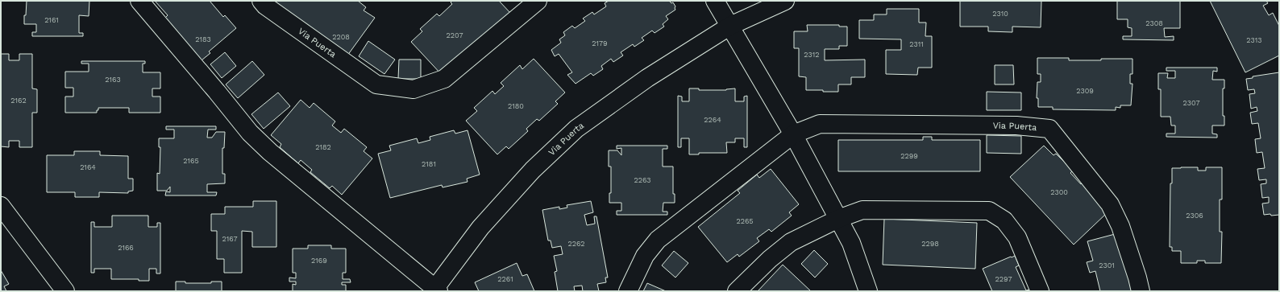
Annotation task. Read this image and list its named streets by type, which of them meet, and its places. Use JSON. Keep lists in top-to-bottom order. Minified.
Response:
{"streets":{"street":["Via Puerta"]},"house_numbers":["2310","2161","2308","2207","2208","2183","2313","2179","2311","2312","2163","2309","2162","2307","2180","2264","2182","2299","2165","2181","2164","2263","2300","2306","2265","2167","2262","2298","2166","2169","2301","2261","2297"]}
